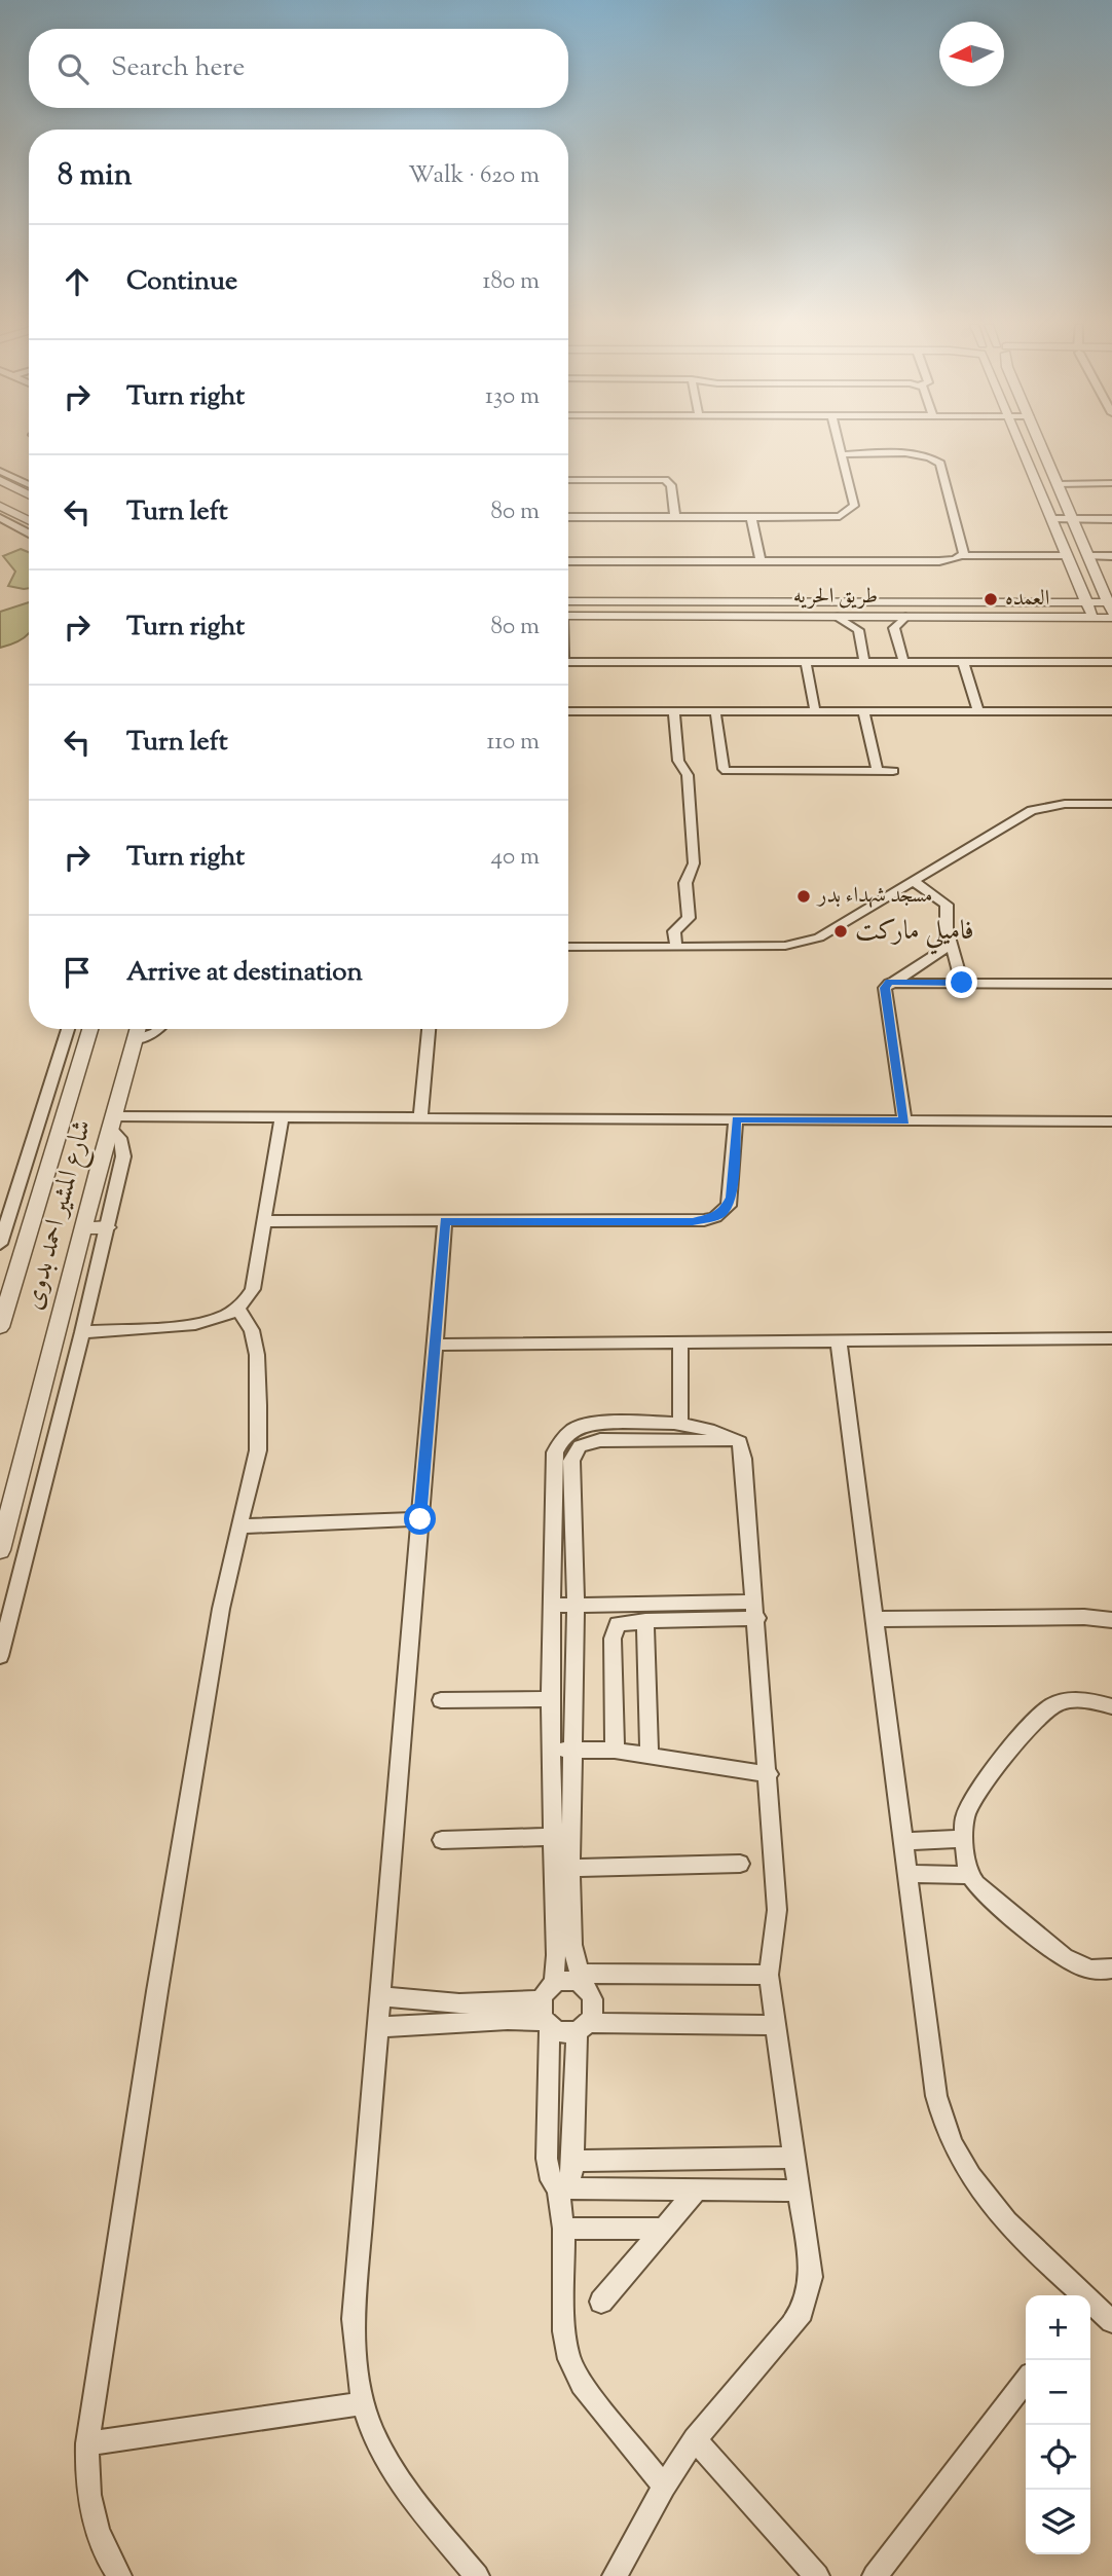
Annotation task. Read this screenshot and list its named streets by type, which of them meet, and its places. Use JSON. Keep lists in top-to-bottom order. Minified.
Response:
{"streets":{"street":["طريق الحريه","شارع المشير احمد بدوى"]},"places":["العمده","مسجد شهداء بدر","فاميلي ماركت"],"north":"left","page":{"search":"Search here","heading":["8 min","Walk · 620 m"],"list":[["Continue","180 m"],["Turn right","130 m"],["Turn left","80 m"],["Turn right","80 m"],["Turn left","110 m"],["Turn right","40 m"],"Arrive at destination"],"map_buttons":["+","−"]}}
